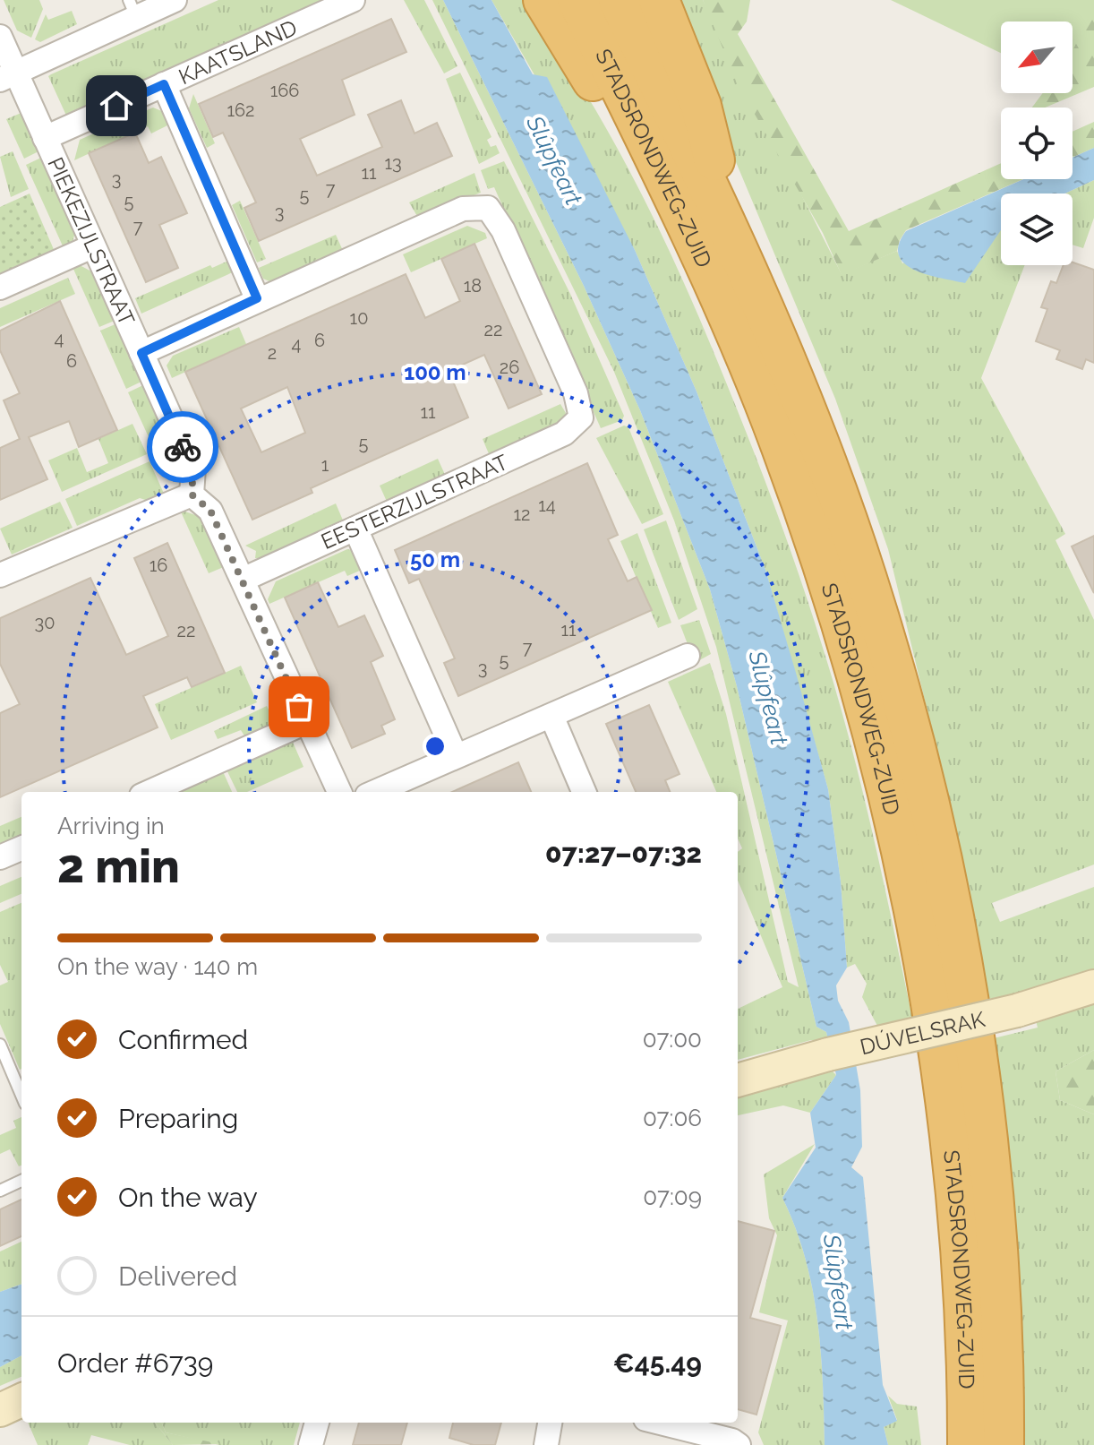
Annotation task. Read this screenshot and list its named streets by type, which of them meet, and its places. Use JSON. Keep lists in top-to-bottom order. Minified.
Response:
{"streets":{"highway":["STADSRONDWEG-ZUID"],"street":["KAATSLAND","PIEKEZIJLSTRAAT","EESTERZIJLSTRAAT","DÚVELSRAK"]},"crossings":[["KAATSLAND","PIEKEZIJLSTRAAT"]],"water":["Slûpfeart"],"house_numbers":["166","162","13","11","3","7","5","5","3","7","18","10","22","4","6","4","2","6","26","11","5","1","14","12","16","30","11","22","7","5","3"],"north":"bottom left","page":{"heading":["2 min","Arriving in","07:27–07:32"],"panel":["Order #6739","€45.49"],"bar":"On the way · 140 m","list":[["Confirmed","07:00"],["Preparing","07:06"],["On the way","07:09"],"Delivered"]},"rings":["100 m","50 m"]}
